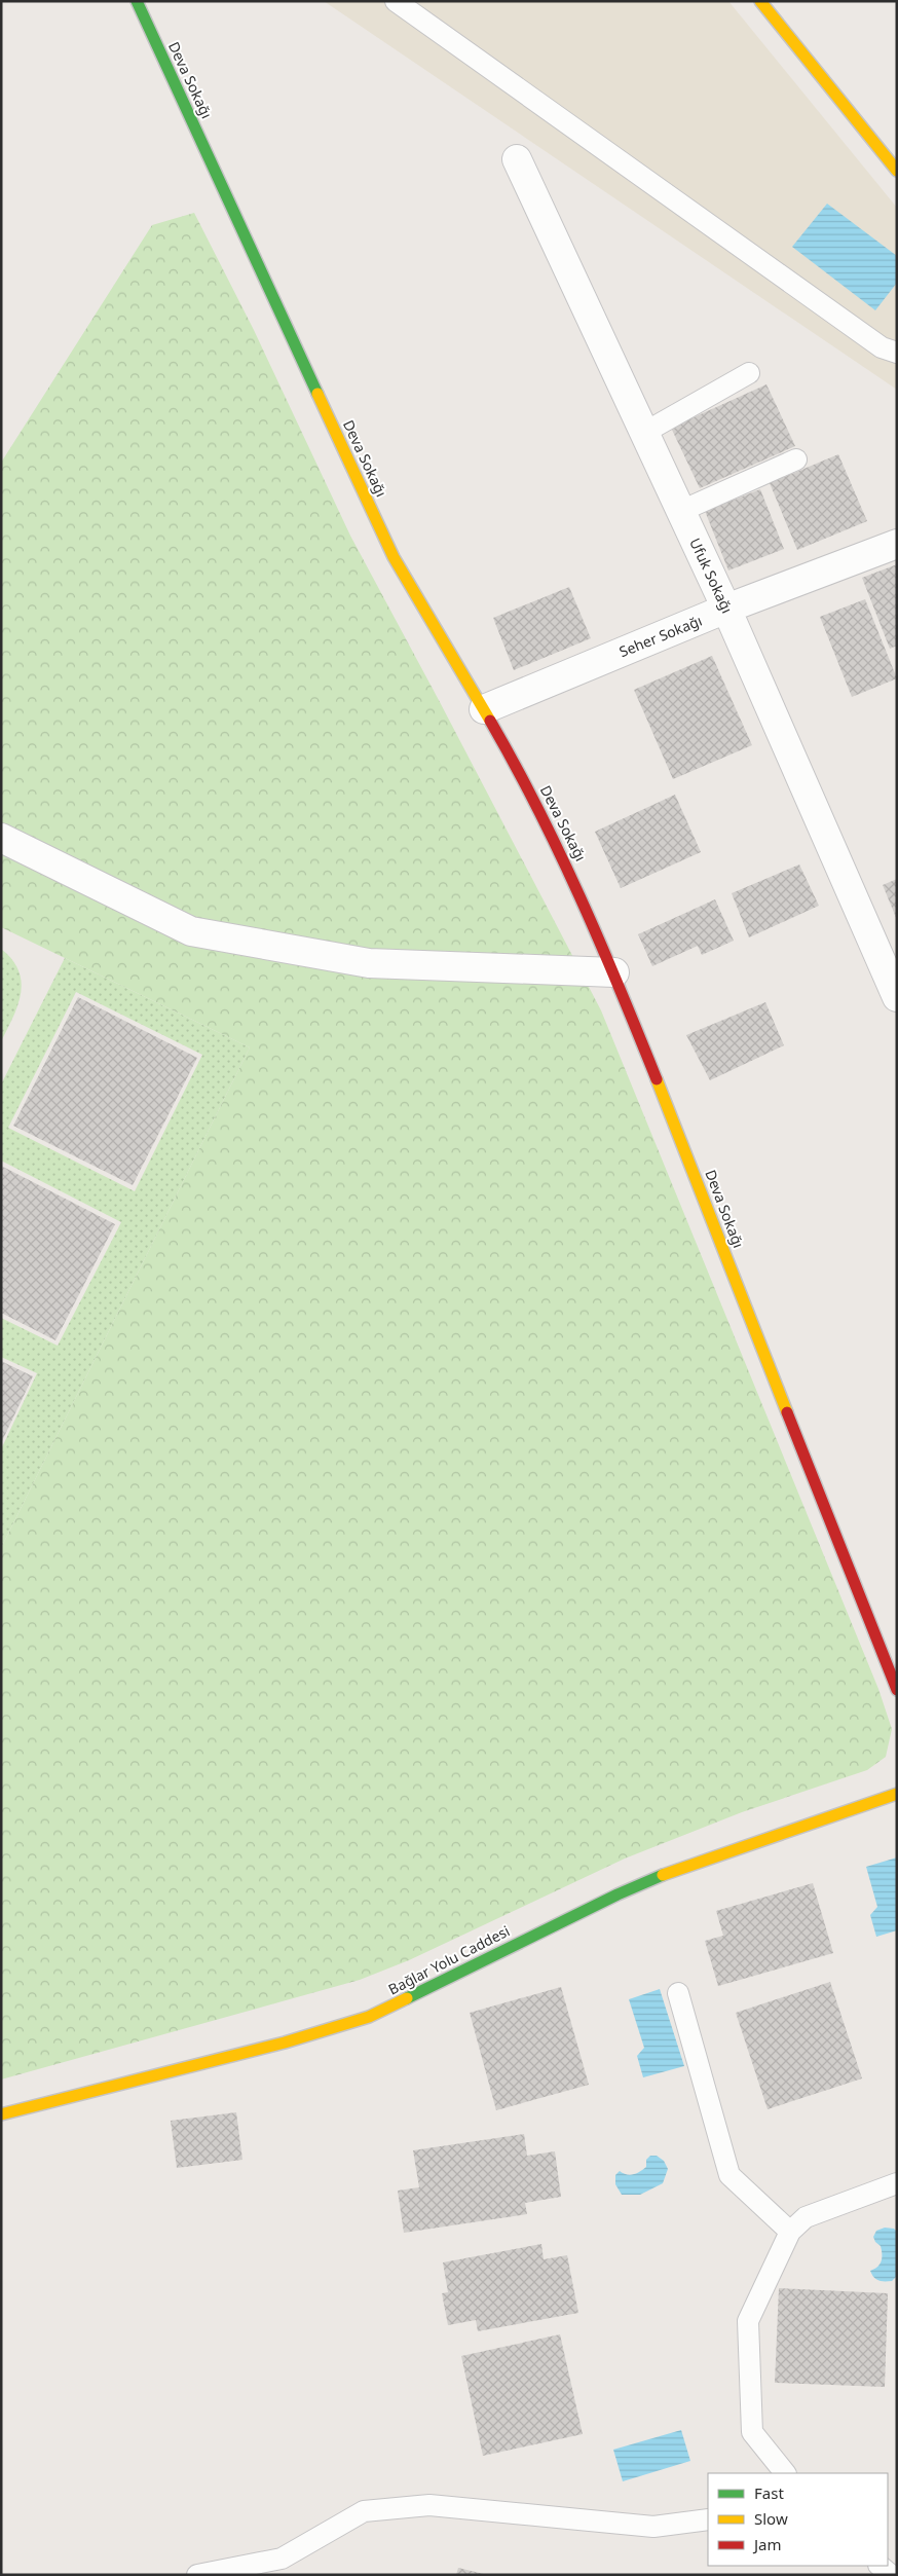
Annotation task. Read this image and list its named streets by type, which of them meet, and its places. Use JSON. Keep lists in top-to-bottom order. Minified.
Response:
{"streets":{"street":["Deva Sokağı","Ufuk Sokağı","Seher Sokağı","Bağlar Yolu Caddesi"]},"crossings":[["Deva Sokağı","Seher Sokağı"],["Ufuk Sokağı","Seher Sokağı"]],"legend":["Fast","Slow","Jam"]}
